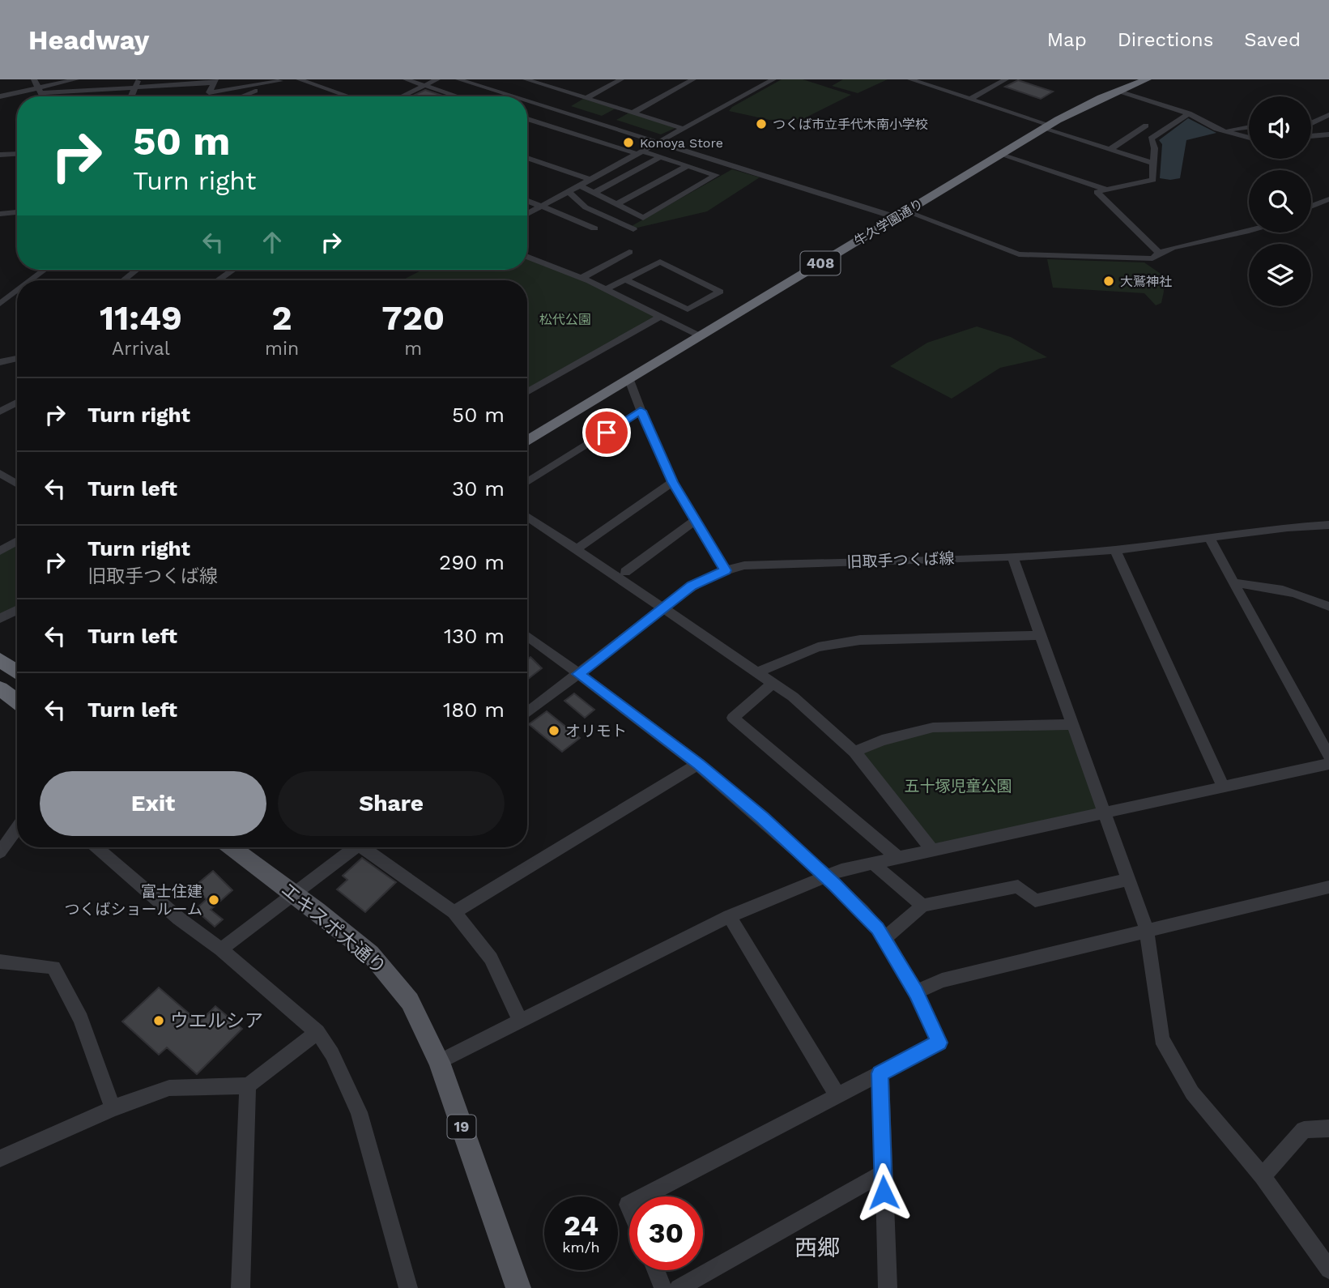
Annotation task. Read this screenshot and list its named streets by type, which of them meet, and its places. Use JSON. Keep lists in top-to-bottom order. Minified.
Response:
{"streets":{"highway":["牛久学園通り","408"],"main road":["エキスポ大通り","19"],"street":["旧取手つくば線"]},"districts":["西郷"],"parks":["松代公園","五十塚児童公園"],"places":["つくば市立手代木南小学校","Konoya Store","大鷲神社","オリモト","富士住建 つくばショールーム","ウエルシア"],"page":{"header":"Headway","nav":["Map","Directions","Saved"],"turn":["50 m","Turn right"],"eta":["11:49","Arrival","2","min","720","m"],"list":[{"name":"Turn right","value":"50 m"},{"name":"Turn left","value":"30 m"},{"name":"Turn right","note":"旧取手つくば線","value":"290 m"},{"name":"Turn left","value":"130 m"},{"name":"Turn left","value":"180 m"}],"buttons":["Exit","Share"],"speed":"24 km/h","limit":"30"}}
